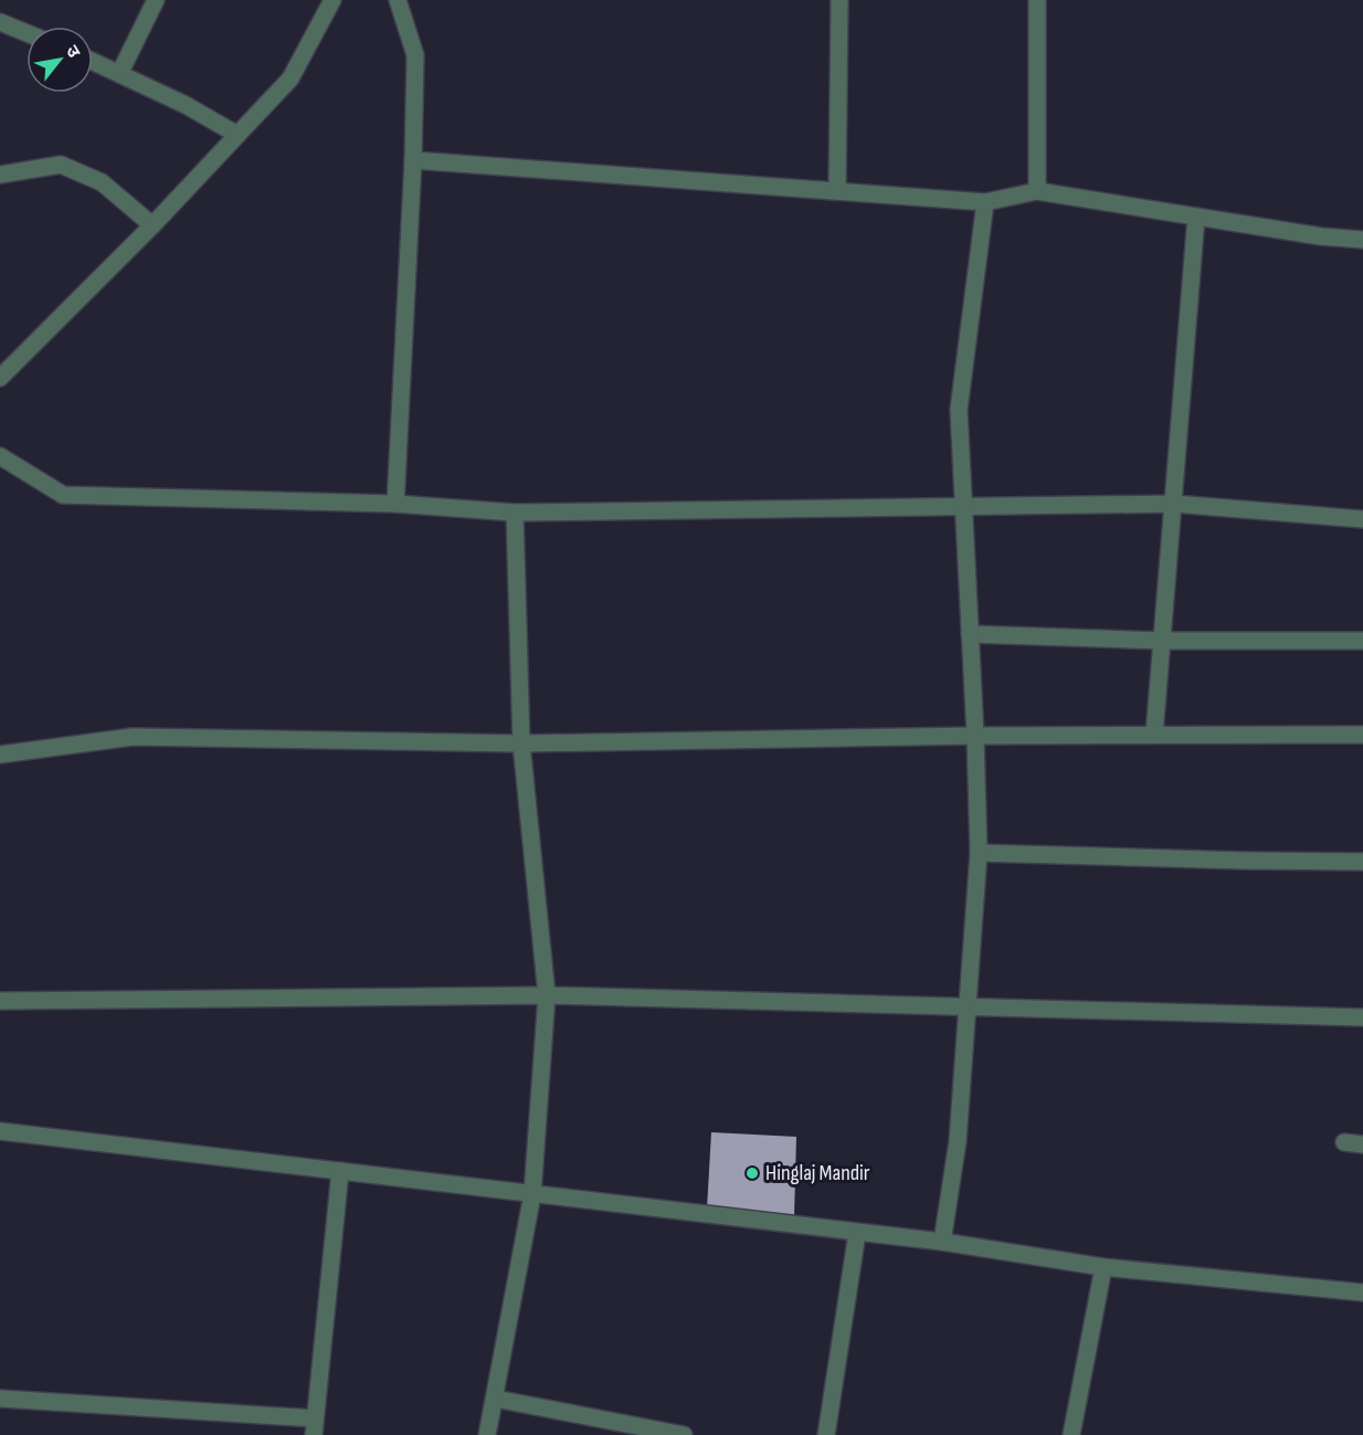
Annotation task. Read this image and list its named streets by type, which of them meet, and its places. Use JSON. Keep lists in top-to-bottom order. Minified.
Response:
{"places":["Hinglaj Mandir"],"north":"top right"}
